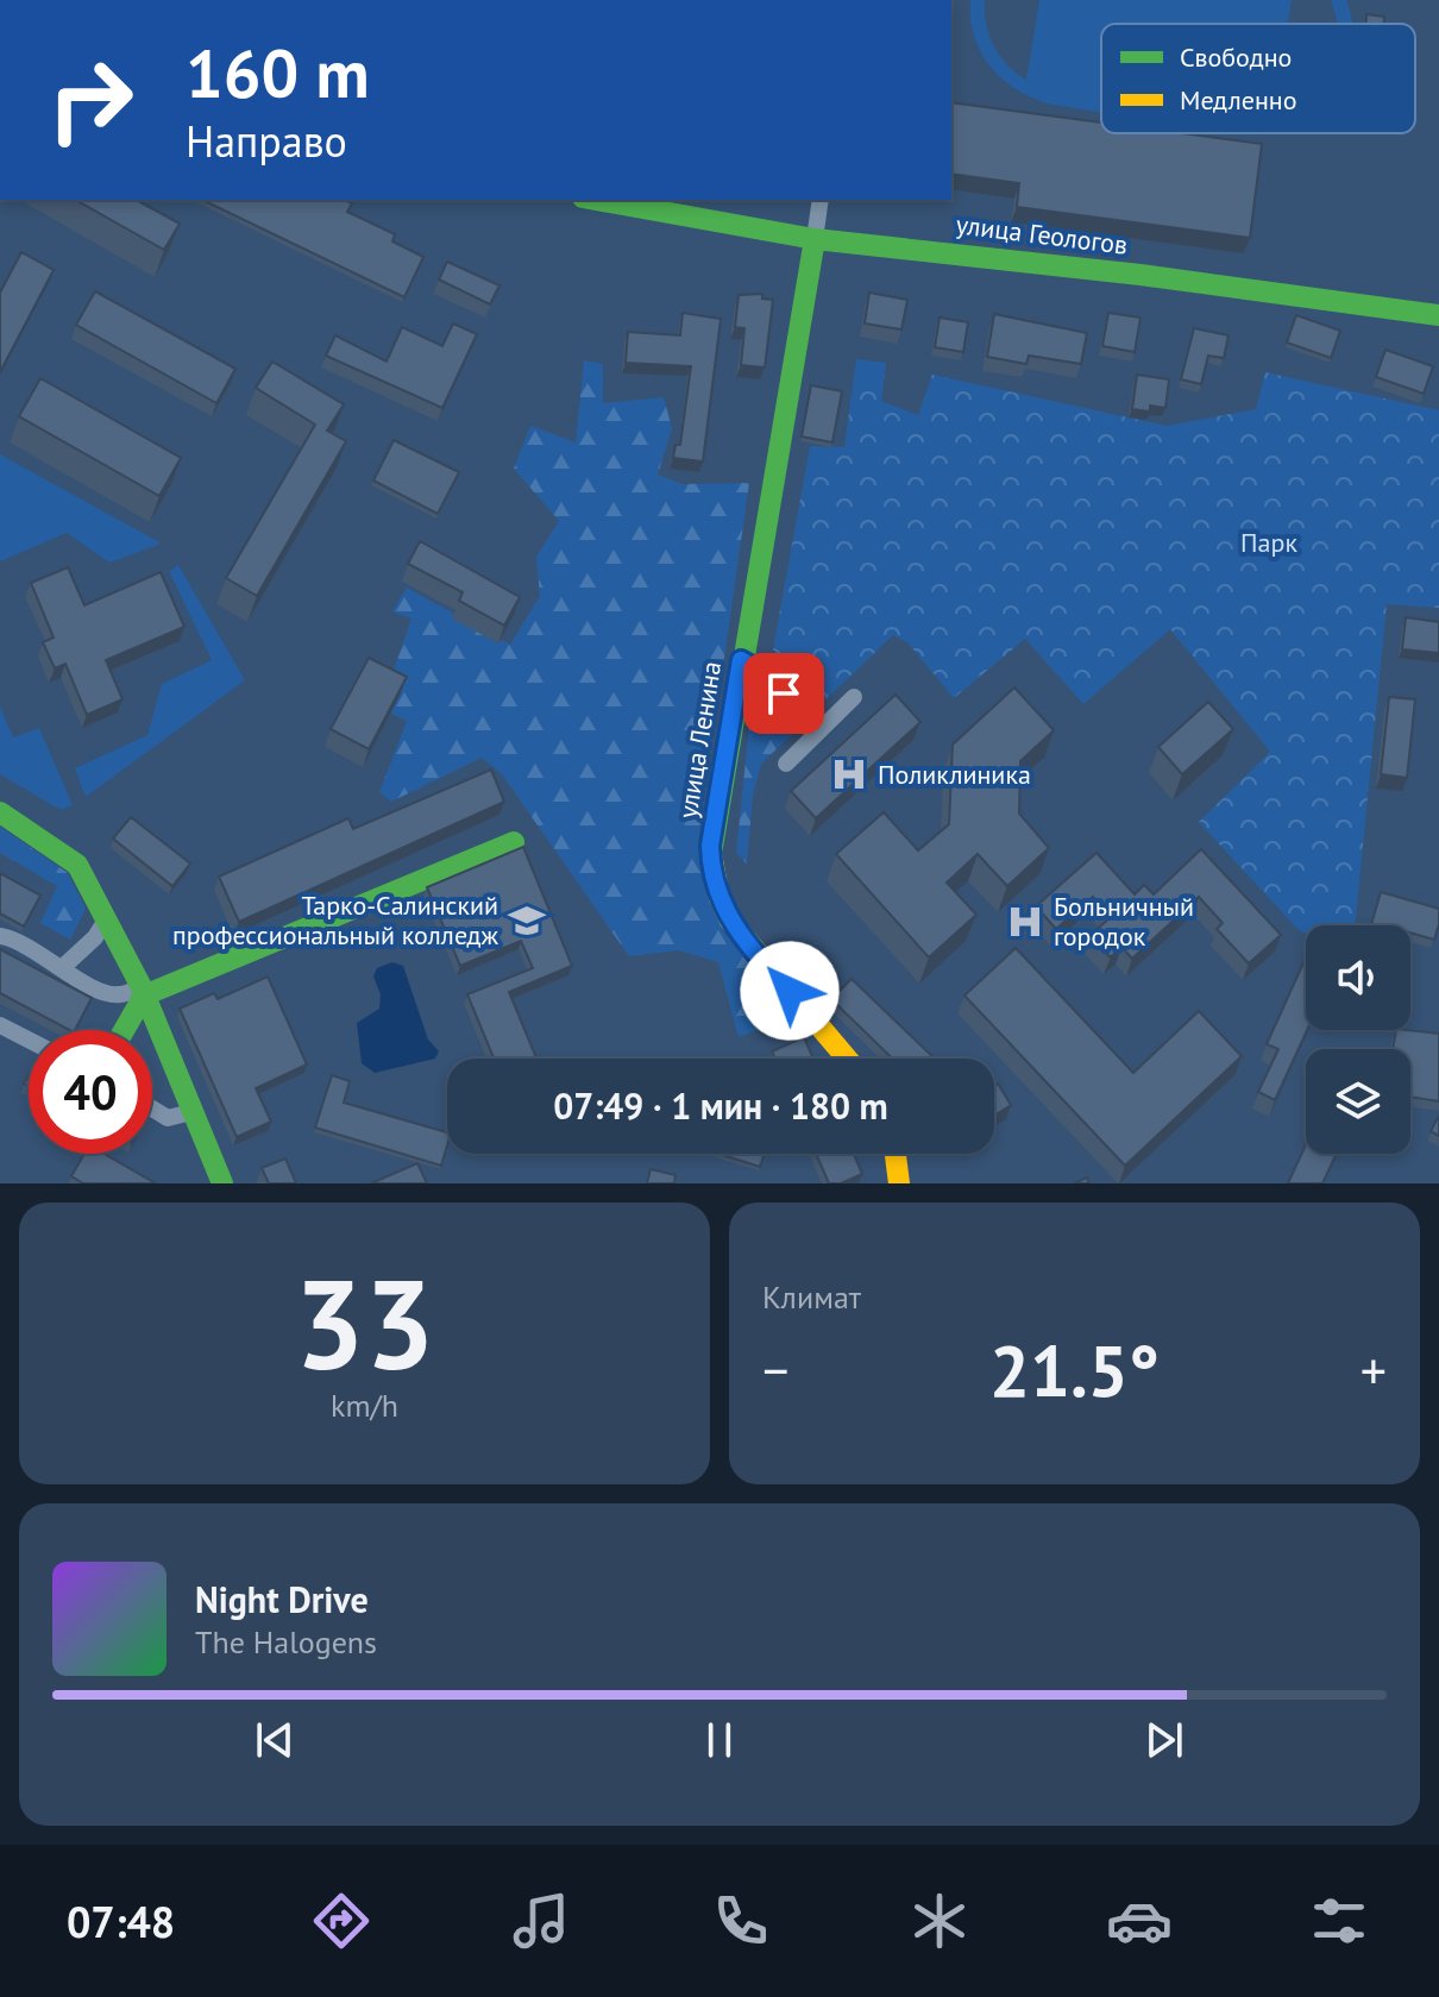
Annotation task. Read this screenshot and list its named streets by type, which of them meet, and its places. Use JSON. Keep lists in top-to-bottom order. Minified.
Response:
{"streets":{"street":["улица Геологов","улица Ленина"]},"crossings":[["улица Геологов","улица Ленина"]],"parks":["Парк"],"places":{"hospital":["Поликлиника","Больничный городок"],"school or university":["Тарко-Салинский профессиональный колледж"]},"legend":["Свободно","Медленно"],"page":{"turn":["160 m","Направо"],"limit":"40","trip":"07:49 · 1 мин · 180 m","tile":[["33","km/h"],"Климат"],"heat":["−","21.5°","+"],"song":["Night Drive","The Halogens"],"tabs":"07:48"}}
